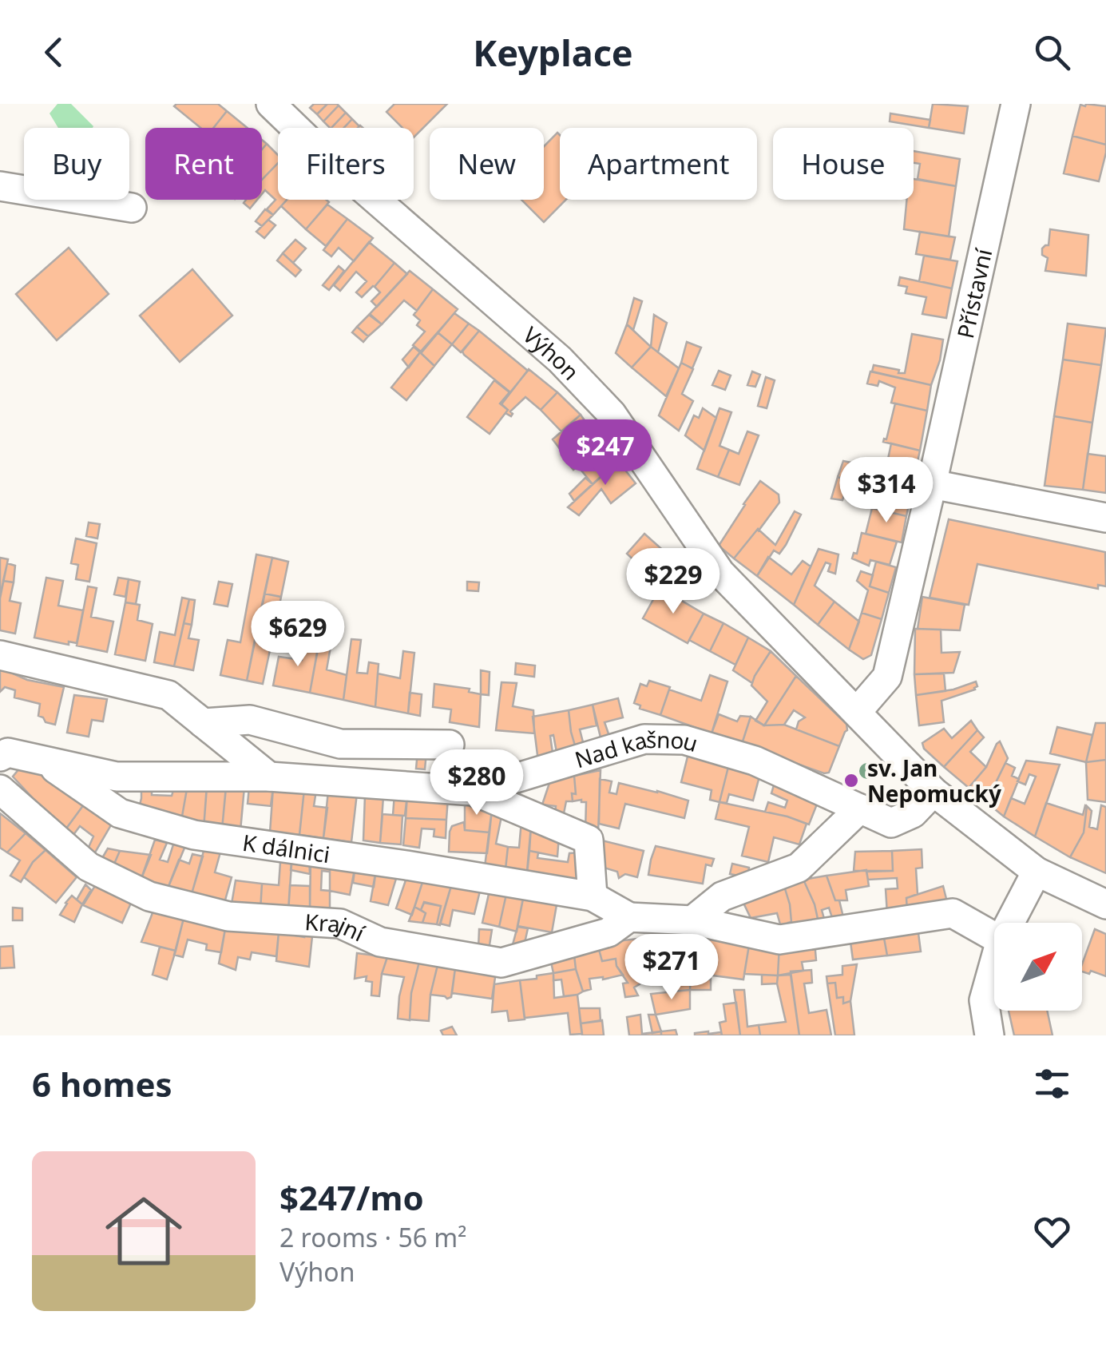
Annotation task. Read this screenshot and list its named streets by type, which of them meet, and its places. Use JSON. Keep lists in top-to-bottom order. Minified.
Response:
{"streets":{"street":["Přístavní","Výhon","Nad kašnou","K dálnici","Krajní"]},"crossings":[["Přístavní","Výhon"],["Výhon","Nad kašnou"],["Nad kašnou","K dálnici"],["K dálnici","Krajní"]],"places":["sv. Jan Nepomucký"],"north":"top right","page":{"header":"Keyplace","chip":["Buy","Rent","Filters","New","Apartment","House"],"price":["$247","$314","$229","$629","$280","$271"],"heading":"6 homes","list":[{"name":"$247/mo","note":"2 rooms · 56 m² · Výhon"}]}}
